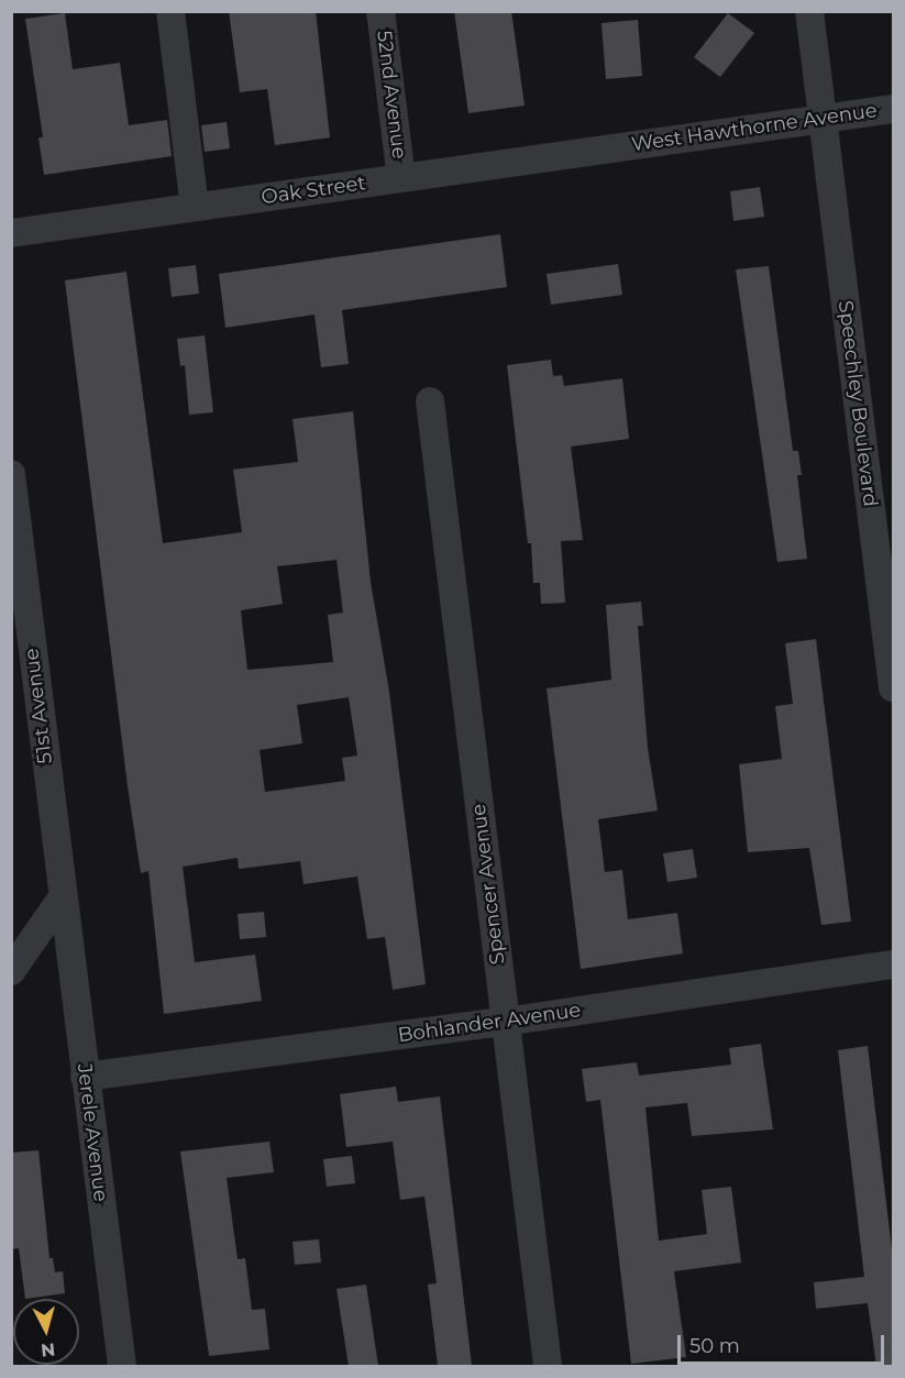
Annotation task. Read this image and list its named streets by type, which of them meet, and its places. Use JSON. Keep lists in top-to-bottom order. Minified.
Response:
{"streets":{"street":["52nd Avenue","West Hawthorne Avenue","Oak Street","Speechley Boulevard","51st Avenue","Spencer Avenue","Bohlander Avenue","Jerele Avenue"]},"crossings":[["52nd Avenue","Oak Street"],["West Hawthorne Avenue","Oak Street"],["West Hawthorne Avenue","Speechley Boulevard"],["51st Avenue","Jerele Avenue"],["Spencer Avenue","Bohlander Avenue"],["Bohlander Avenue","Jerele Avenue"]],"scale_bar":"50 m","north":"bottom"}
